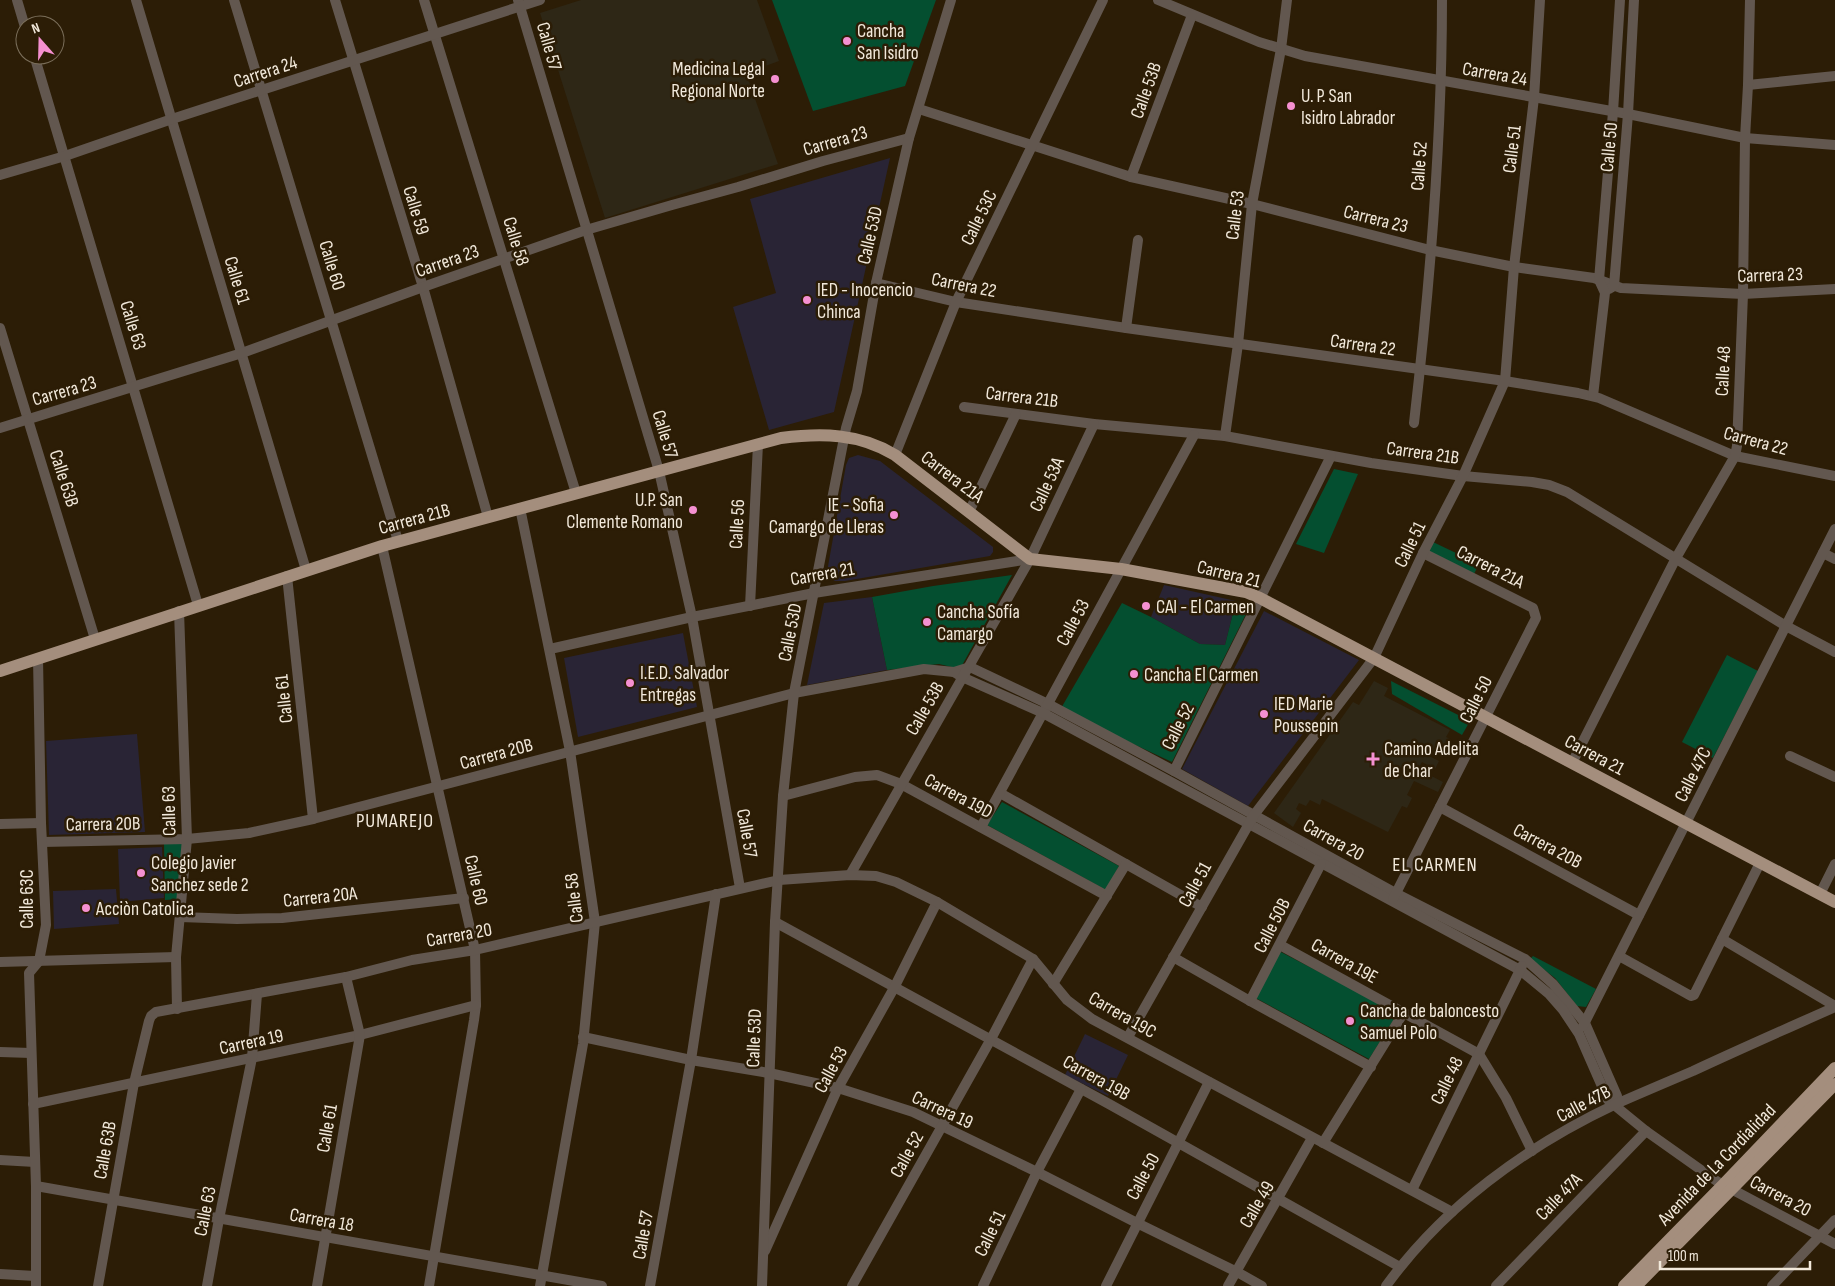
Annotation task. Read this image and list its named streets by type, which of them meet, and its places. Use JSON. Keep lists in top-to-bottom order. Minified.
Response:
{"streets":{"main road":["Carrera 21B","Carrera 21A","Carrera 21","Avenida de La Cordialidad"],"street":["Calle 57","Carrera 24","Calle 53B","Carrera 23","Calle 50","Calle 51","Calle 52","Calle 59","Calle 53","Calle 53C","Calle 53D","Calle 58","Calle 60","Calle 61","Carrera 22","Calle 63","Calle 48","Calle 63B","Calle 53A","Calle 56","Carrera 20B","Calle 47C","Carrera 19D","Carrera 20","Carrera 20A","Calle 63C","Calle 50B","Carrera 19E","Carrera 19C","Carrera 19","Carrera 19B","Calle 47B","Calle 47A","Calle 49","Carrera 18"]},"crossings":[["Calle 57","Carrera 24"],["Calle 57","Carrera 23"],["Calle 57","Carrera 21B"],["Calle 57","Carrera 21"],["Calle 57","Carrera 20B"],["Calle 57","Carrera 20"],["Calle 57","Carrera 19"],["Carrera 24","Calle 53B"],["Carrera 24","Calle 50"],["Carrera 24","Calle 51"],["Carrera 24","Calle 52"],["Carrera 24","Calle 59"],["Carrera 24","Calle 53"],["Carrera 24","Calle 58"],["Carrera 24","Calle 60"],["Carrera 24","Calle 61"],["Carrera 24","Calle 63"],["Carrera 24","Calle 48"],["Calle 53B","Carrera 23"],["Calle 53B","Carrera 21A"],["Calle 53B","Calle 53A"],["Calle 53B","Carrera 21"],["Calle 53B","Carrera 20B"],["Calle 53B","Carrera 19D"],["Calle 53B","Carrera 20"],["Calle 53B","Carrera 19C"],["Carrera 23","Calle 50"],["Carrera 23","Calle 51"],["Carrera 23","Calle 52"],["Carrera 23","Calle 59"],["Carrera 23","Calle 53"],["Carrera 23","Calle 53C"],["Carrera 23","Calle 53D"],["Carrera 23","Calle 58"],["Carrera 23","Calle 60"],["Carrera 23","Calle 61"],["Carrera 23","Calle 63"],["Carrera 23","Calle 48"],["Carrera 23","Calle 63B"],["Calle 50","Carrera 22"],["Calle 50","Carrera 21A"],["Calle 50","Carrera 21"],["Calle 50","Carrera 20B"],["Calle 50","Carrera 20"],["Calle 50","Carrera 19C"],["Calle 50","Carrera 19"],["Calle 50","Carrera 19B"],["Calle 51","Carrera 22"],["Calle 51","Carrera 21B"],["Calle 51","Carrera 21A"],["Calle 51","Carrera 21"],["Calle 51","Carrera 20"],["Calle 51","Carrera 19C"],["Calle 51","Carrera 19"],["Calle 51","Carrera 19B"],["Calle 52","Carrera 22"],["Calle 52","Carrera 21B"],["Calle 52","Carrera 21"],["Calle 52","Carrera 20"],["Calle 52","Carrera 19C"],["Calle 52","Carrera 19"],["Calle 52","Carrera 19B"],["Calle 59","Carrera 21B"],["Calle 53","Calle 53D"],["Calle 53","Carrera 22"],["Calle 53","Carrera 21B"],["Calle 53","Carrera 21"],["Calle 53","Carrera 19D"],["Calle 53","Carrera 20"],["Calle 53","Carrera 19C"],["Calle 53","Carrera 19"],["Calle 53","Carrera 19B"],["Calle 53C","Carrera 22"],["Calle 53C","Carrera 21A"],["Calle 53D","Carrera 22"],["Calle 53D","Carrera 21B"],["Calle 53D","Carrera 21A"],["Calle 53D","Carrera 21"],["Calle 53D","Carrera 20B"],["Calle 53D","Carrera 19D"],["Calle 53D","Carrera 20"],["Calle 53D","Carrera 19C"],["Calle 53D","Carrera 19"],["Calle 53D","Carrera 19B"],["Calle 58","Carrera 21B"],["Calle 58","Carrera 21"],["Calle 58","Carrera 20B"],["Calle 58","Carrera 20"],["Calle 58","Carrera 19"],["Calle 58","Carrera 18"],["Calle 60","Carrera 21B"],["Calle 60","Carrera 20B"],["Calle 60","Carrera 20"],["Calle 60","Carrera 20A"],["Calle 60","Carrera 19"],["Calle 60","Carrera 18"],["Calle 61","Carrera 21B"],["Calle 61","Carrera 20B"],["Calle 61","Carrera 20"],["Calle 61","Carrera 19"],["Calle 61","Carrera 18"],["Carrera 22","Calle 48"],["Calle 63","Carrera 21B"],["Calle 63","Carrera 20B"],["Calle 63","Carrera 20"],["Calle 63","Carrera 20A"],["Calle 63","Carrera 19"],["Calle 63","Carrera 18"],["Calle 48","Carrera 21B"],["Calle 48","Carrera 21"],["Calle 48","Carrera 20"],["Calle 48","Carrera 19E"],["Calle 48","Carrera 19C"],["Carrera 21B","Carrera 21A"],["Carrera 21B","Calle 63B"],["Carrera 21B","Calle 53A"],["Carrera 21B","Calle 56"],["Carrera 21B","Calle 47C"],["Carrera 21B","Calle 63C"],["Carrera 21A","Calle 53A"],["Carrera 21A","Carrera 21"],["Calle 63B","Carrera 20"],["Calle 63B","Carrera 19"],["Calle 63B","Carrera 18"],["Calle 53A","Carrera 21"],["Calle 56","Carrera 21"],["Carrera 21","Calle 47C"],["Carrera 20B","Calle 47C"],["Carrera 20B","Carrera 20"],["Carrera 20B","Calle 63C"],["Calle 47C","Carrera 20"],["Carrera 20","Calle 50B"],["Carrera 20","Carrera 19C"],["Carrera 20","Calle 47B"],["Carrera 20","Avenida de La Cordialidad"],["Carrera 20","Calle 47A"],["Calle 63C","Carrera 19"],["Calle 63C","Carrera 18"],["Calle 50B","Carrera 19E"],["Carrera 19E","Calle 47B"],["Carrera 19C","Calle 47B"],["Carrera 19C","Calle 49"],["Carrera 19","Calle 49"],["Carrera 19B","Calle 47B"],["Carrera 19B","Calle 49"]],"districts":["PUMAREJO","EL CARMEN"],"places":{"other":["Cancha San Isidro","Medicina Legal Regional Norte","U. P. San Isidro Labrador","IED - Inocencio Chinca","U.P. San Clemente Romano","IE - Sofia Camargo de Lleras","CAI - El Carmen","Cancha Sofía Camargo","Cancha El Carmen","I.E.D. Salvador Entregas","IED Marie Poussepin","Colegio Javier Sanchez sede 2","Acciòn Catolica","Cancha de baloncesto Samuel Polo"],"health":["Camino Adelita de Char"]},"scale_bar":"100 m","north":"top"}
